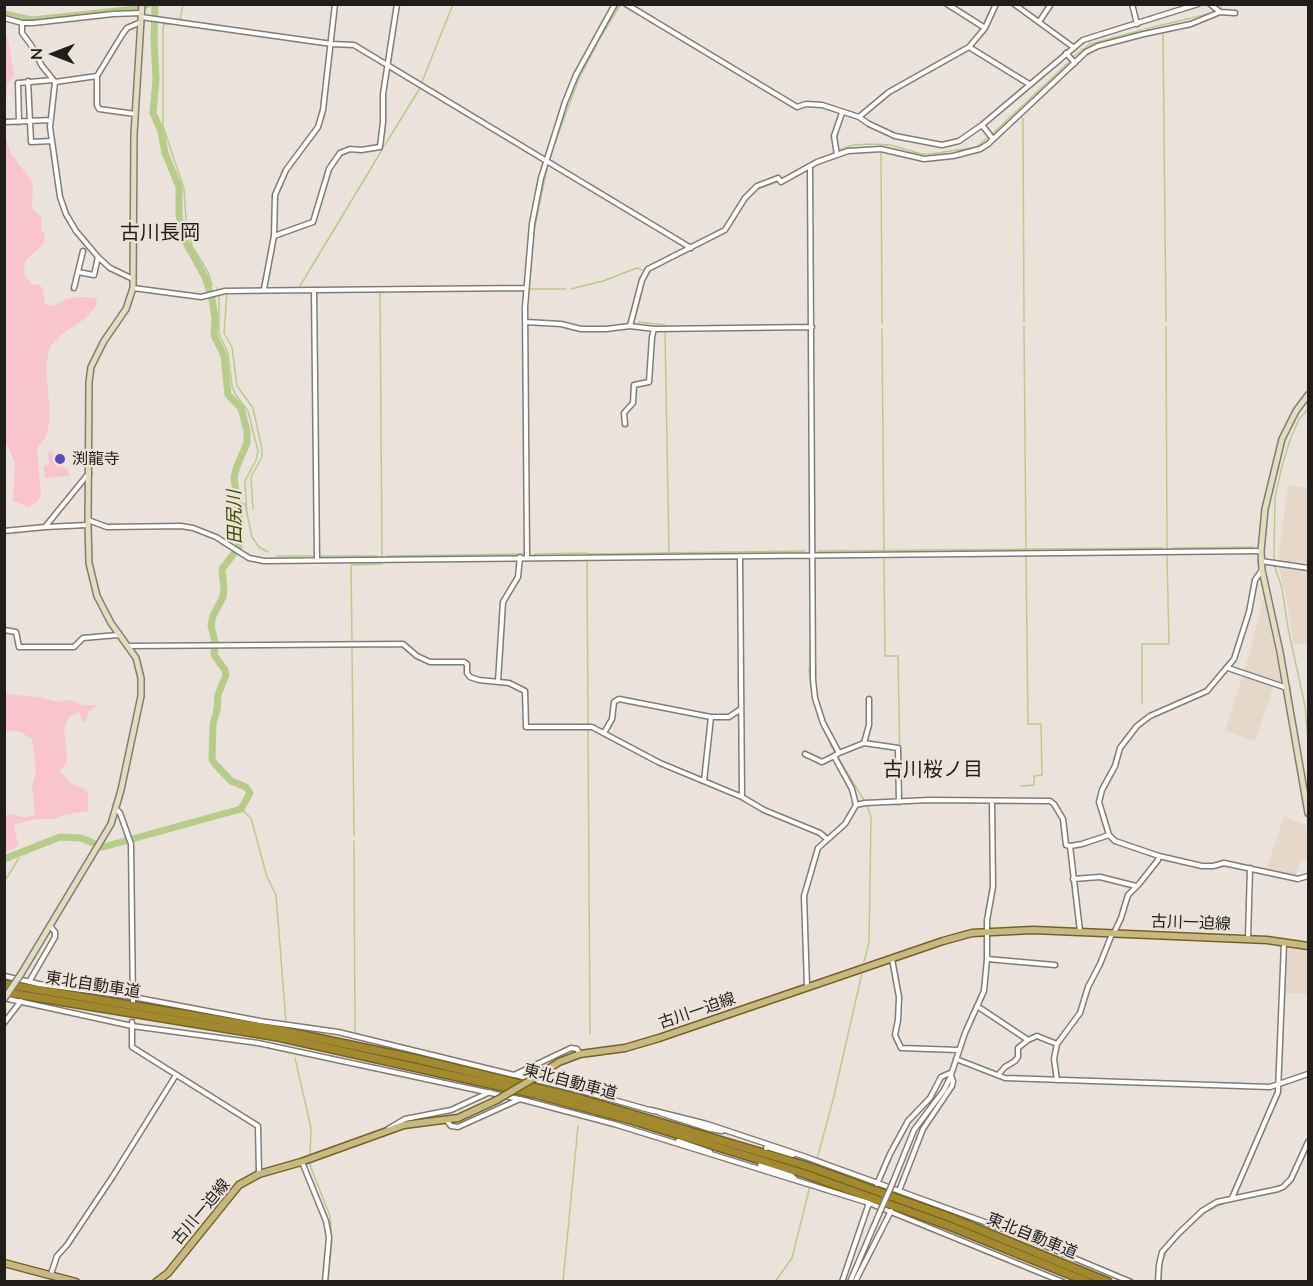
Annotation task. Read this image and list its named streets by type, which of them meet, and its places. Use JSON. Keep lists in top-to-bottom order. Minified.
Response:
{"streets":{"highway":["東北自動車道"],"main road":["古川一迫線"]},"districts":["古川長岡","古川桜ノ目"],"water":["田尻川"],"places":["渕龍寺"],"north":"left"}
